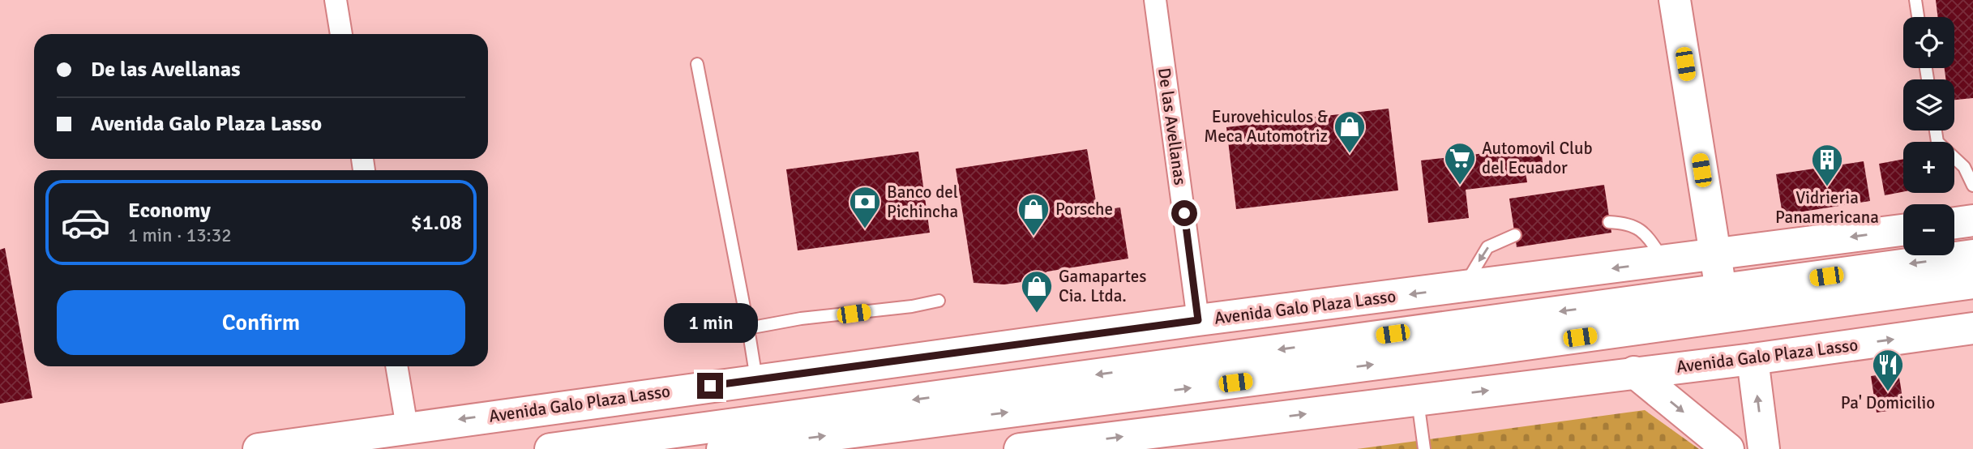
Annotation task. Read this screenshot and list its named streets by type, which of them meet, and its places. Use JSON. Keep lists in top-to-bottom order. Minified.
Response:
{"streets":{"main road":["Avenida Galo Plaza Lasso"],"street":["De las Avellanas"]},"crossings":[["De las Avellanas","Avenida Galo Plaza Lasso"]],"places":{"shop":["Eurovehiculos & Meca Automotriz","Porsche","Gamapartes Cia. Ltda."],"supermarket":["Automovil Club del Ecuador"],"building":["Vidrieria Panamericana"],"bank":["Banco del Pichincha"],"restaurant":["Pa' Domicilio"]},"page":{"map_buttons":["+","−"],"banner":["De las Avellanas","Avenida Galo Plaza Lasso"],"list":[{"name":"Economy","note":"1 min · 13:32","value":"$1.08"}],"buttons":"Confirm","bubble":"1 min"}}
